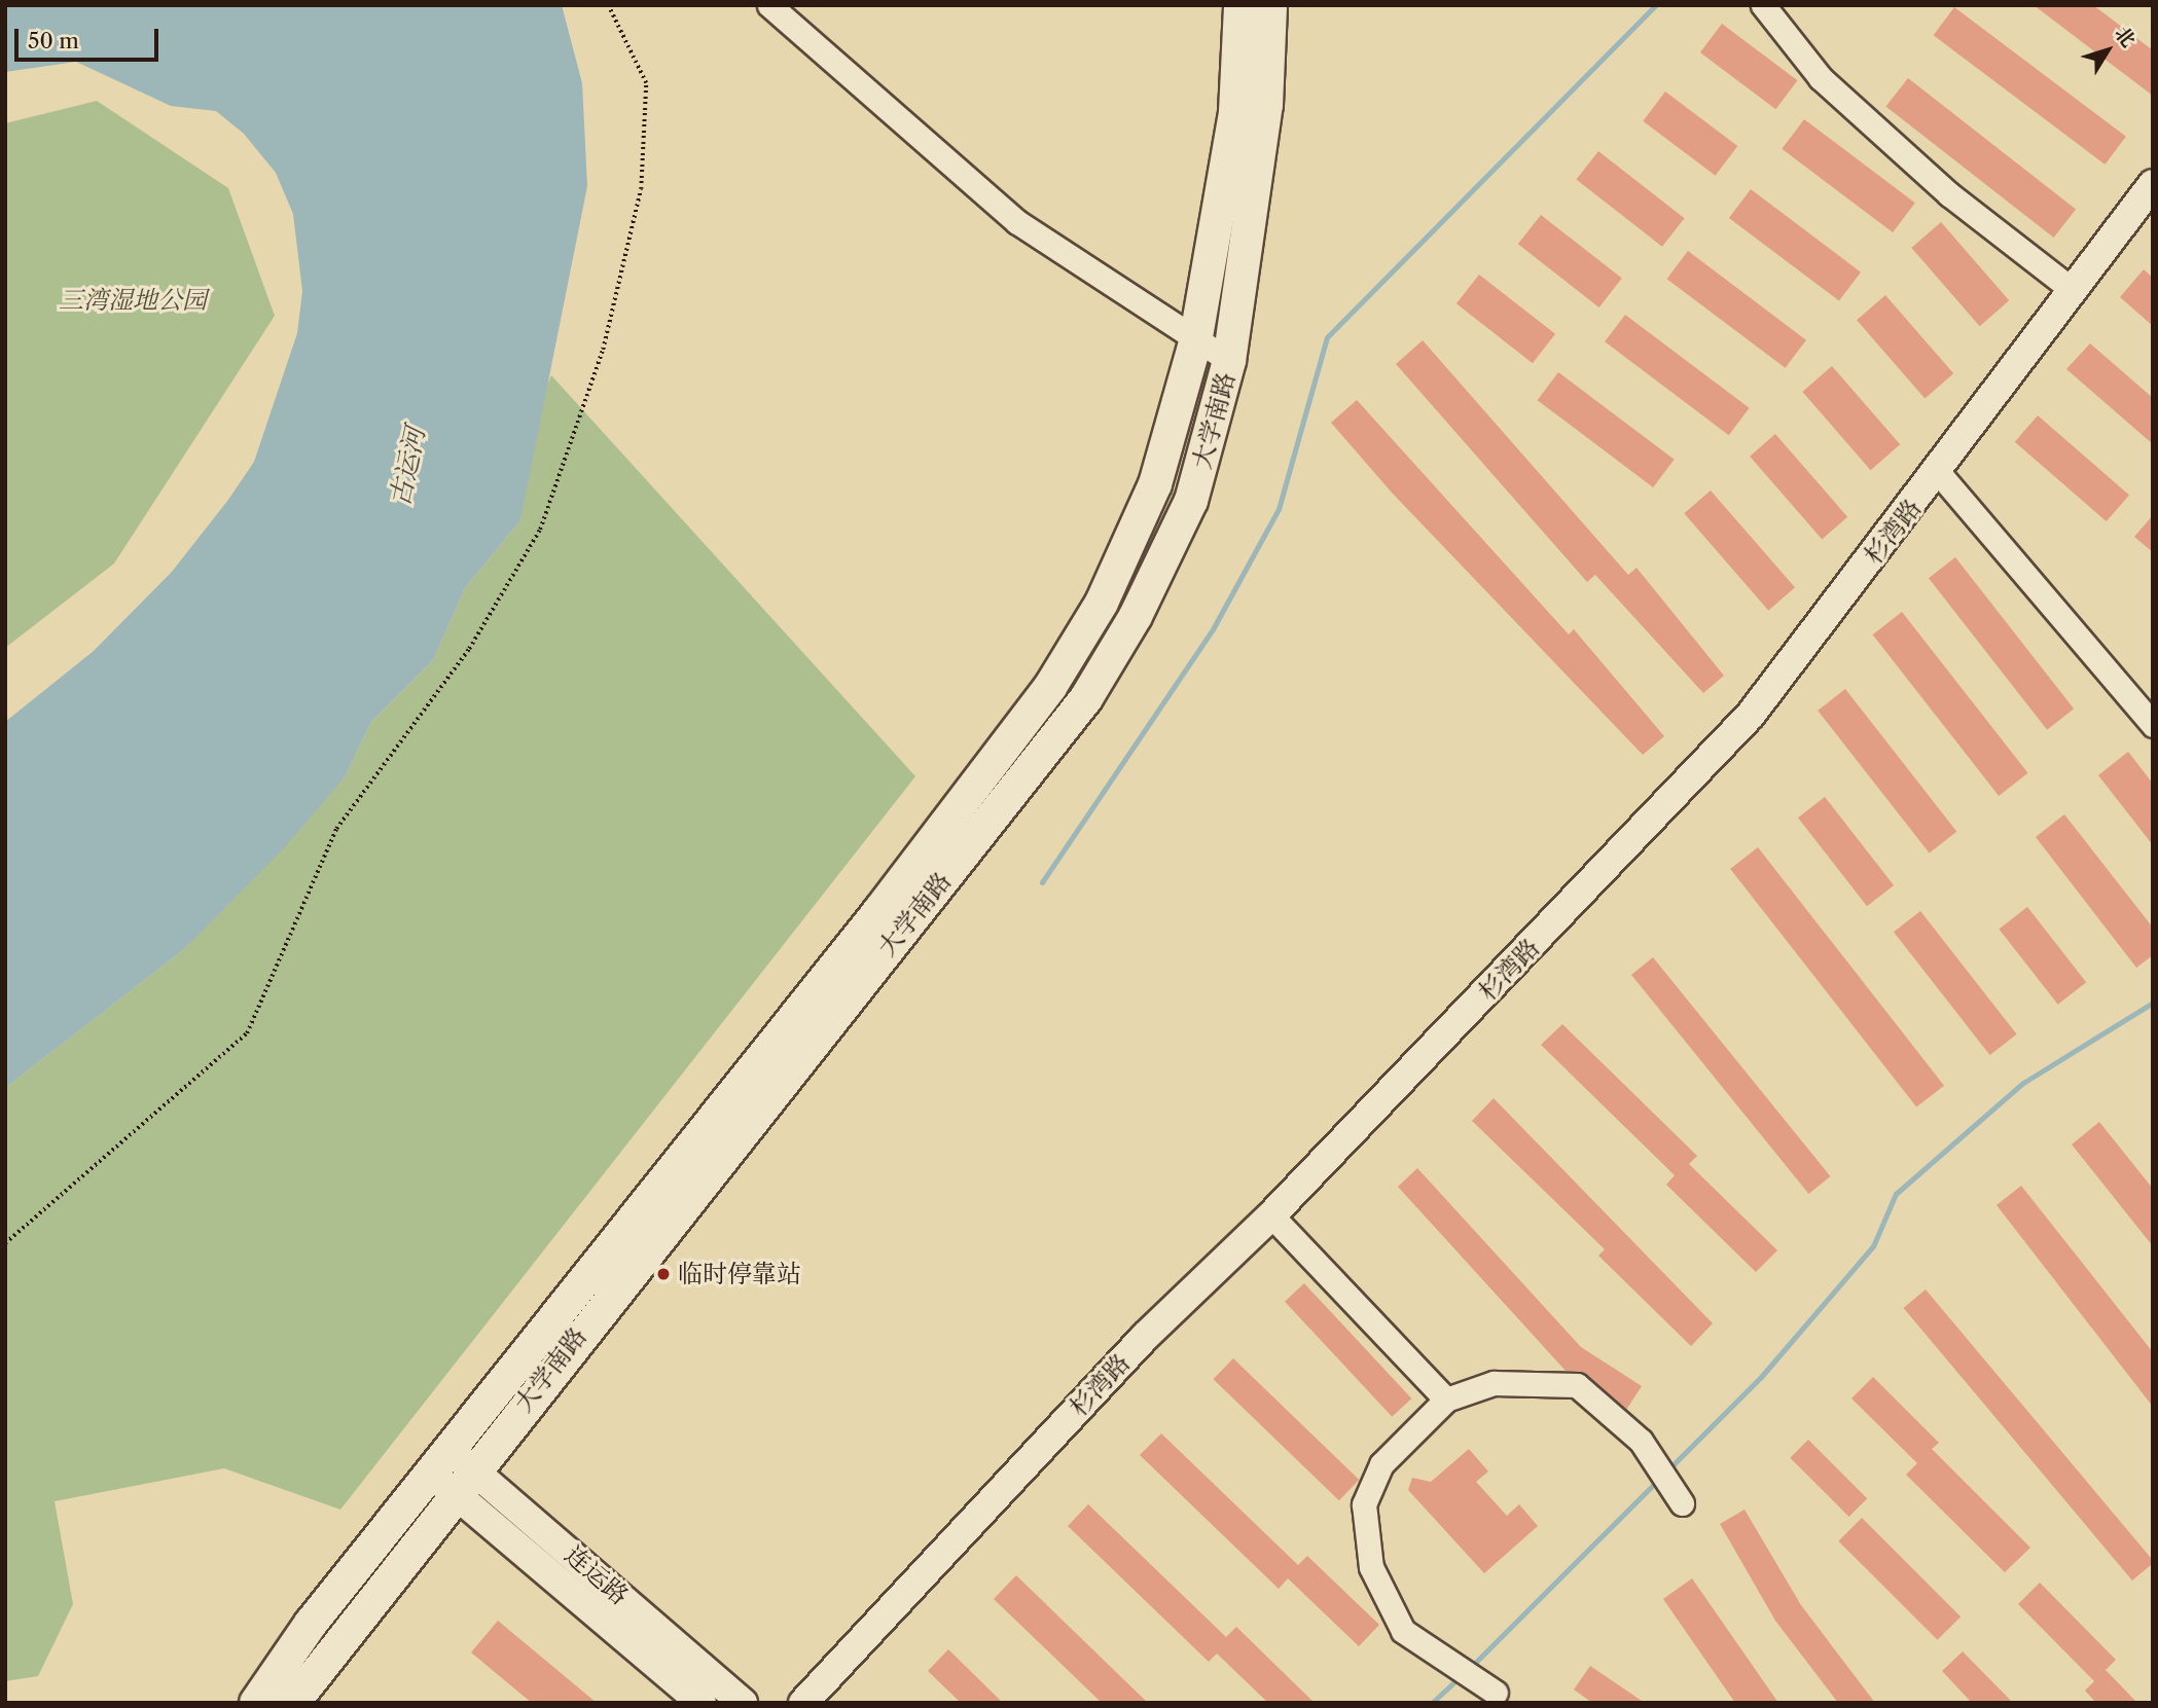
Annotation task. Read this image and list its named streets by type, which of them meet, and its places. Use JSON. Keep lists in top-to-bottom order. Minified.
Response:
{"streets":{"main road":["大学南路"],"street":["杉湾路","连运路"]},"crossings":[["大学南路","连运路"]],"water":["古运河"],"parks":["三湾湿地公园"],"places":["临时停靠站"],"scale_bar":"50 m","north":"top right"}
